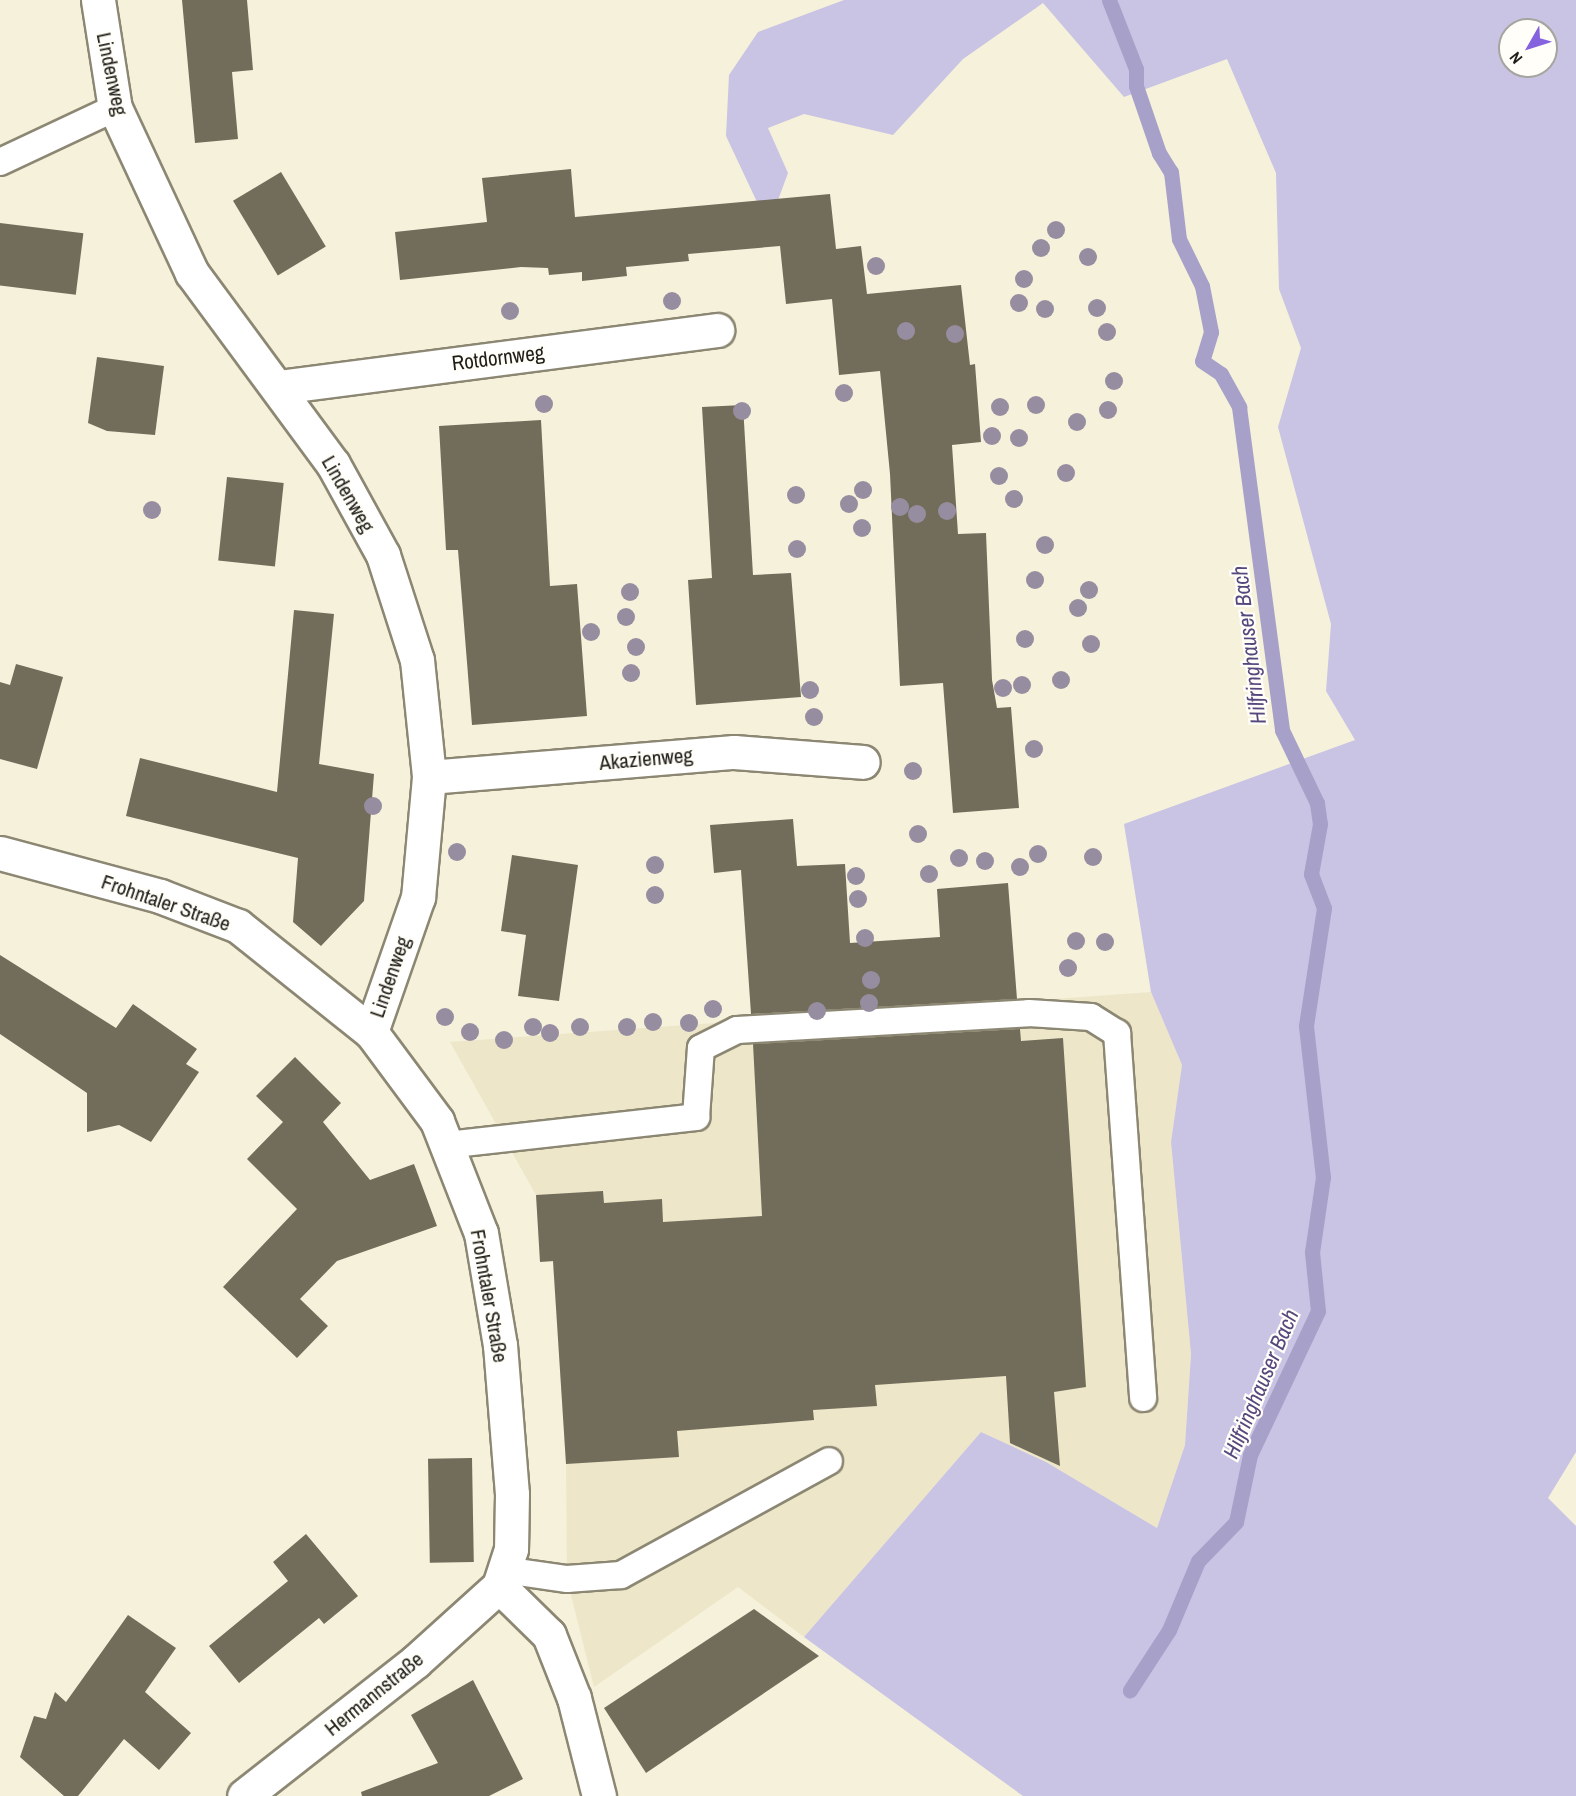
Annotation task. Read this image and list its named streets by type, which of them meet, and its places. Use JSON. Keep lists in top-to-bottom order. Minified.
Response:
{"streets":{"street":["Lindenweg","Rotdornweg","Akazienweg","Frohntaler Straße","Hermannstraße"]},"crossings":[["Lindenweg","Rotdornweg"],["Lindenweg","Akazienweg"],["Lindenweg","Frohntaler Straße"],["Frohntaler Straße","Hermannstraße"]],"water":["Hilfringhauser Bach"],"north":"bottom left"}
